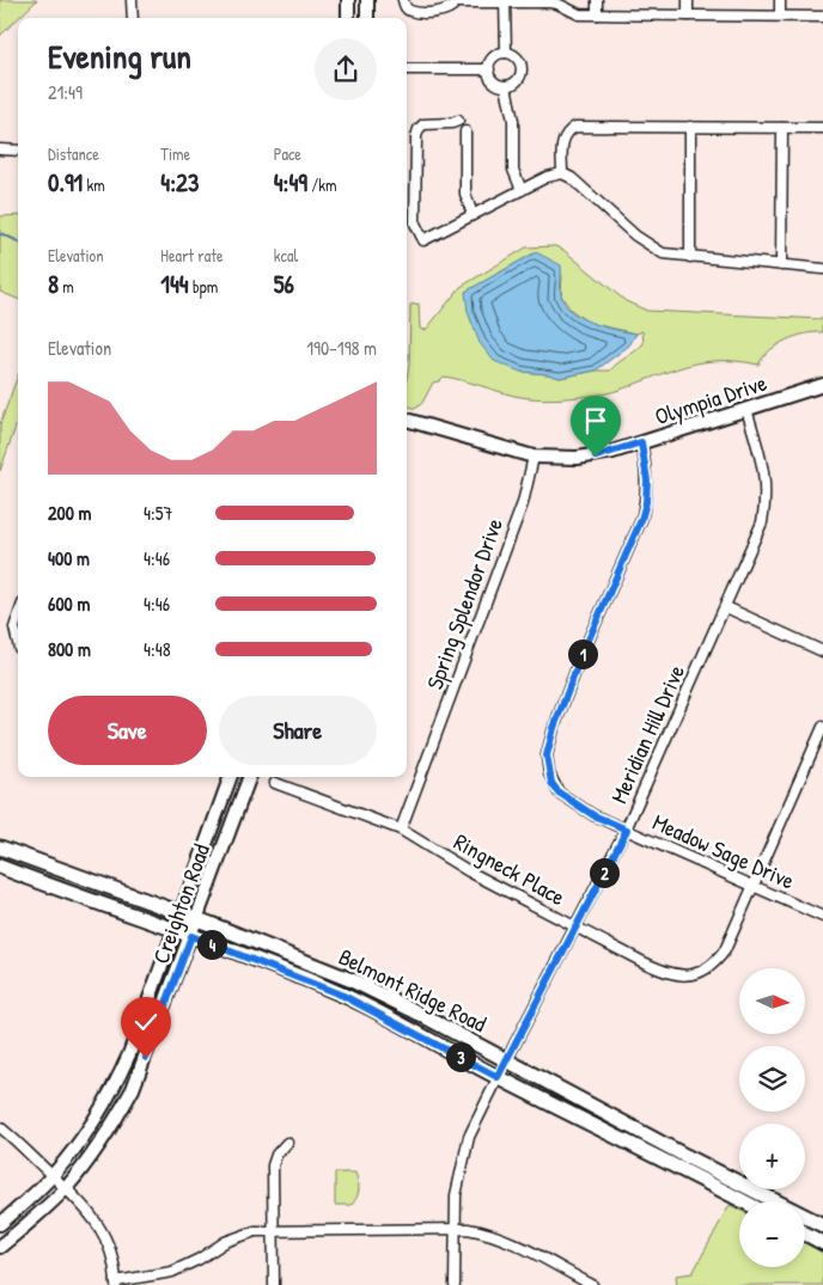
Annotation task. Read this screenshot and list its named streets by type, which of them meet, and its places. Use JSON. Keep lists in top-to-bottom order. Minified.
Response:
{"streets":{"main road":["Belmont Ridge Road"],"street":["Olympia Drive","Spring Splendor Drive","Meridian Hill Drive","Meadow Sage Drive","Ringneck Place","Creighton Road"]},"crossings":[["Olympia Drive","Spring Splendor Drive"],["Olympia Drive","Meridian Hill Drive"],["Olympia Drive","Meadow Sage Drive"],["Spring Splendor Drive","Ringneck Place"],["Meridian Hill Drive","Meadow Sage Drive"],["Meridian Hill Drive","Ringneck Place"],["Meridian Hill Drive","Belmont Ridge Road"],["Meadow Sage Drive","Ringneck Place"],["Creighton Road","Belmont Ridge Road"]],"north":"right","page":{"heading":["Evening run","21:49"],"stats":[["Distance","0.91 km"],["Time","4:23"],["Pace","4:49 /km"],["Elevation","8 m"],["Heart rate","144 bpm"],["kcal","56"]],"chart":["Elevation","190–198 m"],"list":[{"name":"200 m","note":"4:57"},{"name":"400 m","note":"4:46"},{"name":"600 m","note":"4:46"},{"name":"800 m","note":"4:48"}],"pins":["1","2","4","3"],"buttons":["Save","Share"],"map_buttons":["+","−"]}}
